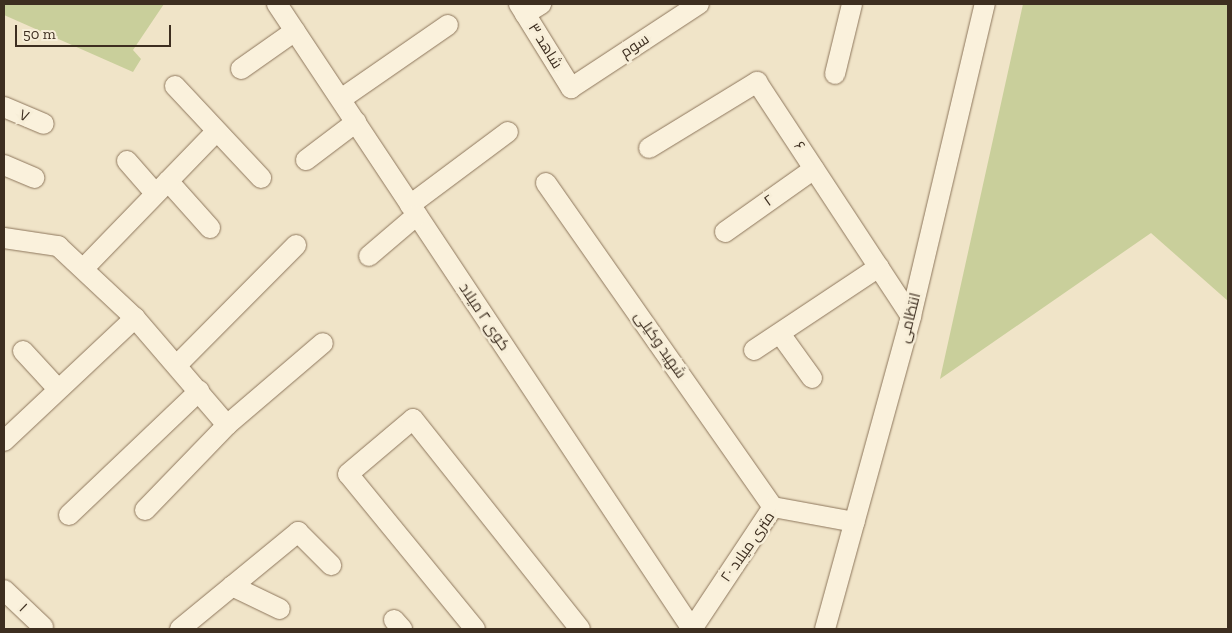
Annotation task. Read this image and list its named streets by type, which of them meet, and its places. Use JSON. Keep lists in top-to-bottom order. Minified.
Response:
{"streets":{"street":["شاهد ۳","سوم","۷","۶","۲","کوی ۲ میلاد","انتظامی","شهید وکیلی","۲۰ متری میلاد","۱"]},"crossings":[["شاهد ۳","سوم"],["۶","۲"],["۶","انتظامی"],["کوی ۲ میلاد","۲۰ متری میلاد"],["انتظامی","۲۰ متری میلاد"],["شهید وکیلی","۲۰ متری میلاد"]],"scale_bar":"50 m"}
